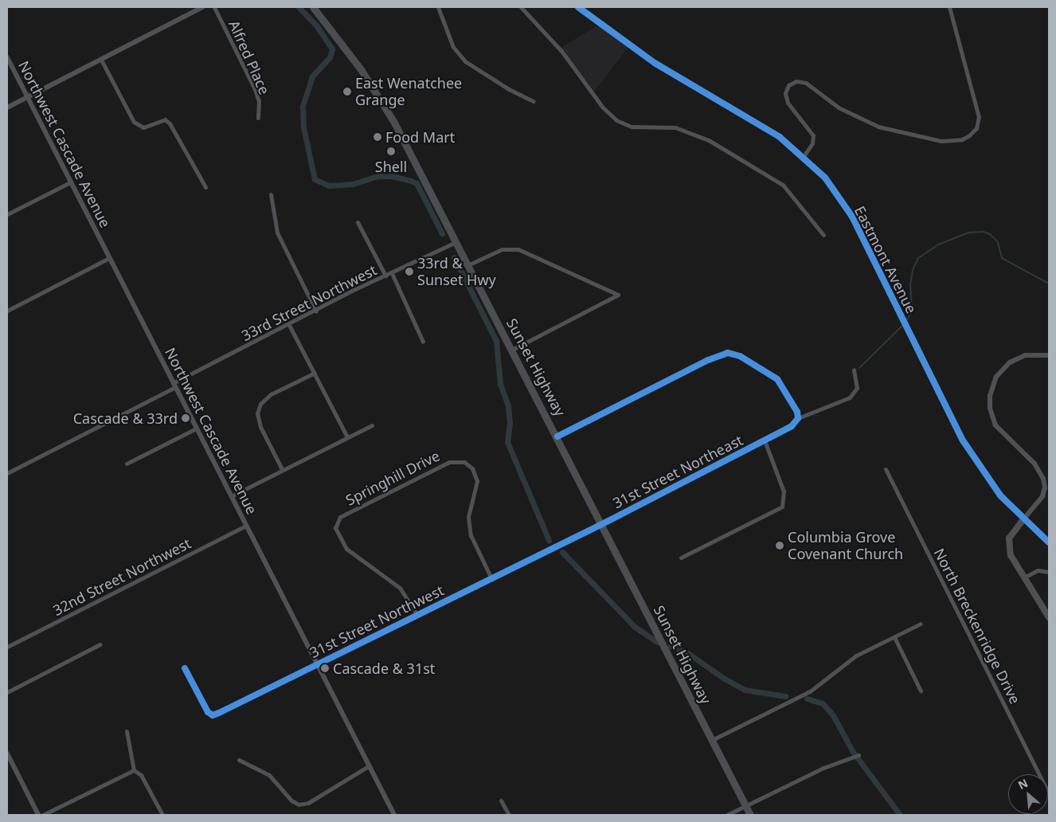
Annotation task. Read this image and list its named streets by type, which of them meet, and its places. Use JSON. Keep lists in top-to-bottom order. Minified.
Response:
{"streets":{"highway":["Sunset Highway"],"main road":["Eastmont Avenue"],"street":["Alfred Place","Northwest Cascade Avenue","33rd Street Northwest","31st Street Northeast","Springhill Drive","32nd Street Northwest","31st Street Northwest","North Breckenridge Drive"]},"crossings":[["Northwest Cascade Avenue","33rd Street Northwest"],["Northwest Cascade Avenue","32nd Street Northwest"],["Northwest Cascade Avenue","31st Street Northwest"],["33rd Street Northwest","Sunset Highway"],["Sunset Highway","31st Street Northeast"],["Sunset Highway","31st Street Northwest"],["31st Street Northeast","31st Street Northwest"],["Springhill Drive","31st Street Northwest"]],"places":["East Wenatchee Grange","Food Mart","Shell","33rd & Sunset Hwy","Cascade & 33rd","Columbia Grove Covenant Church","Cascade & 31st"],"north":"top left"}
